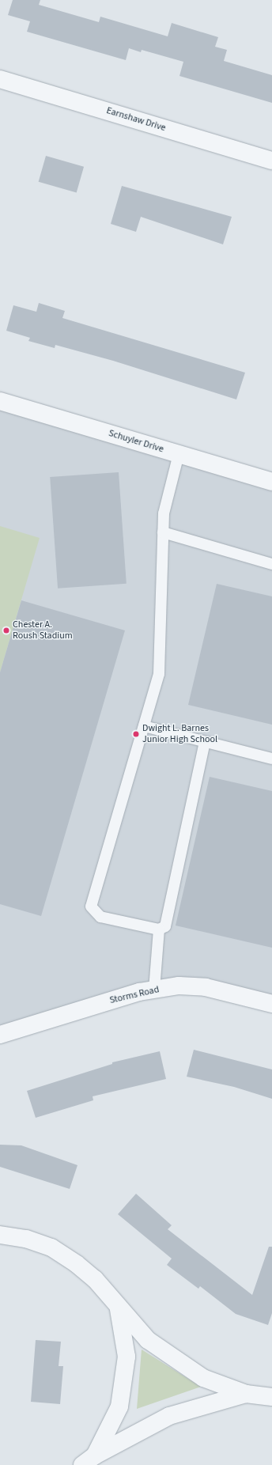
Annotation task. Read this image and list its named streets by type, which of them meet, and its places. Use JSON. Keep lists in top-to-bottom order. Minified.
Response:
{"streets":{"street":["Earnshaw Drive","Schuyler Drive","Storms Road"]},"places":["Chester A. Roush Stadium","Dwight L. Barnes Junior High School"]}
